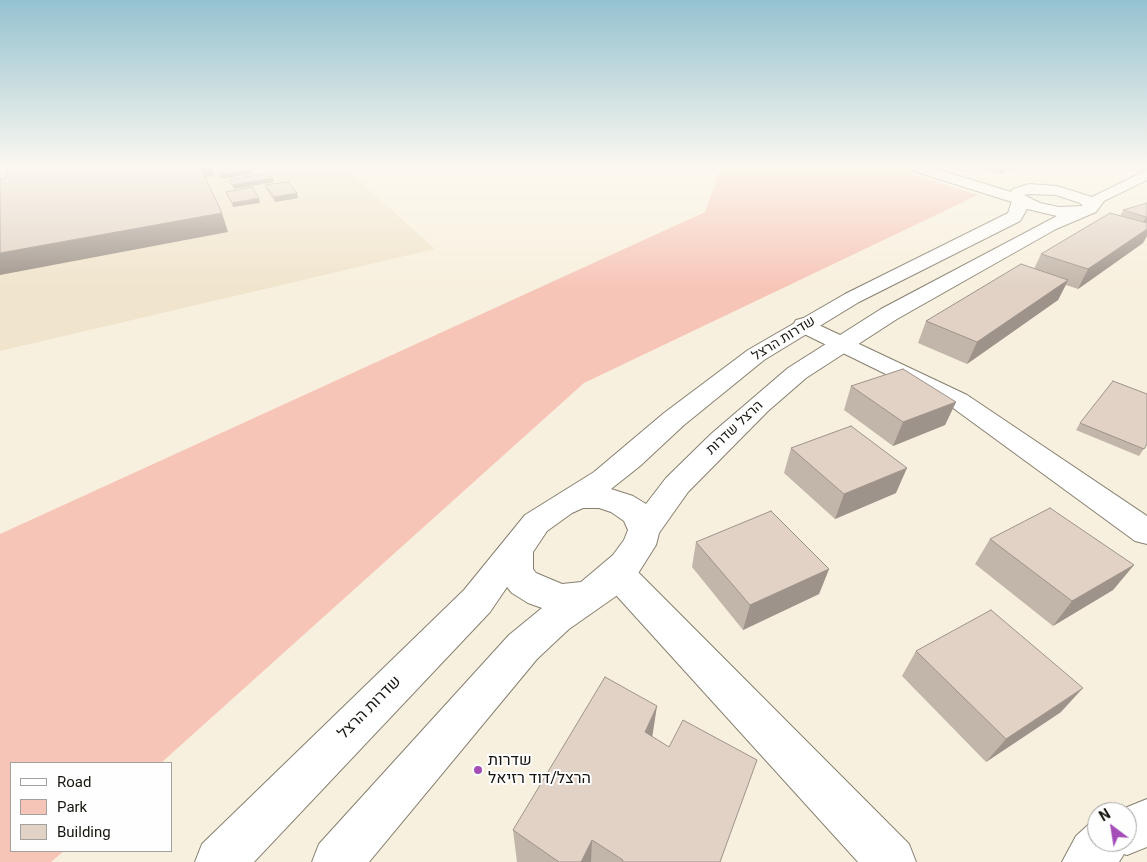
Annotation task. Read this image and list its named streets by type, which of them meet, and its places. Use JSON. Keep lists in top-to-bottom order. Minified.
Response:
{"streets":{"main road":["שדרות הרצל","הרצל שדרות"]},"crossings":[["שדרות הרצל","הרצל שדרות"]],"places":["שדרות הרצל/דוד רזיאל"],"legend":["Road","Park","Building"],"north":"top left"}
